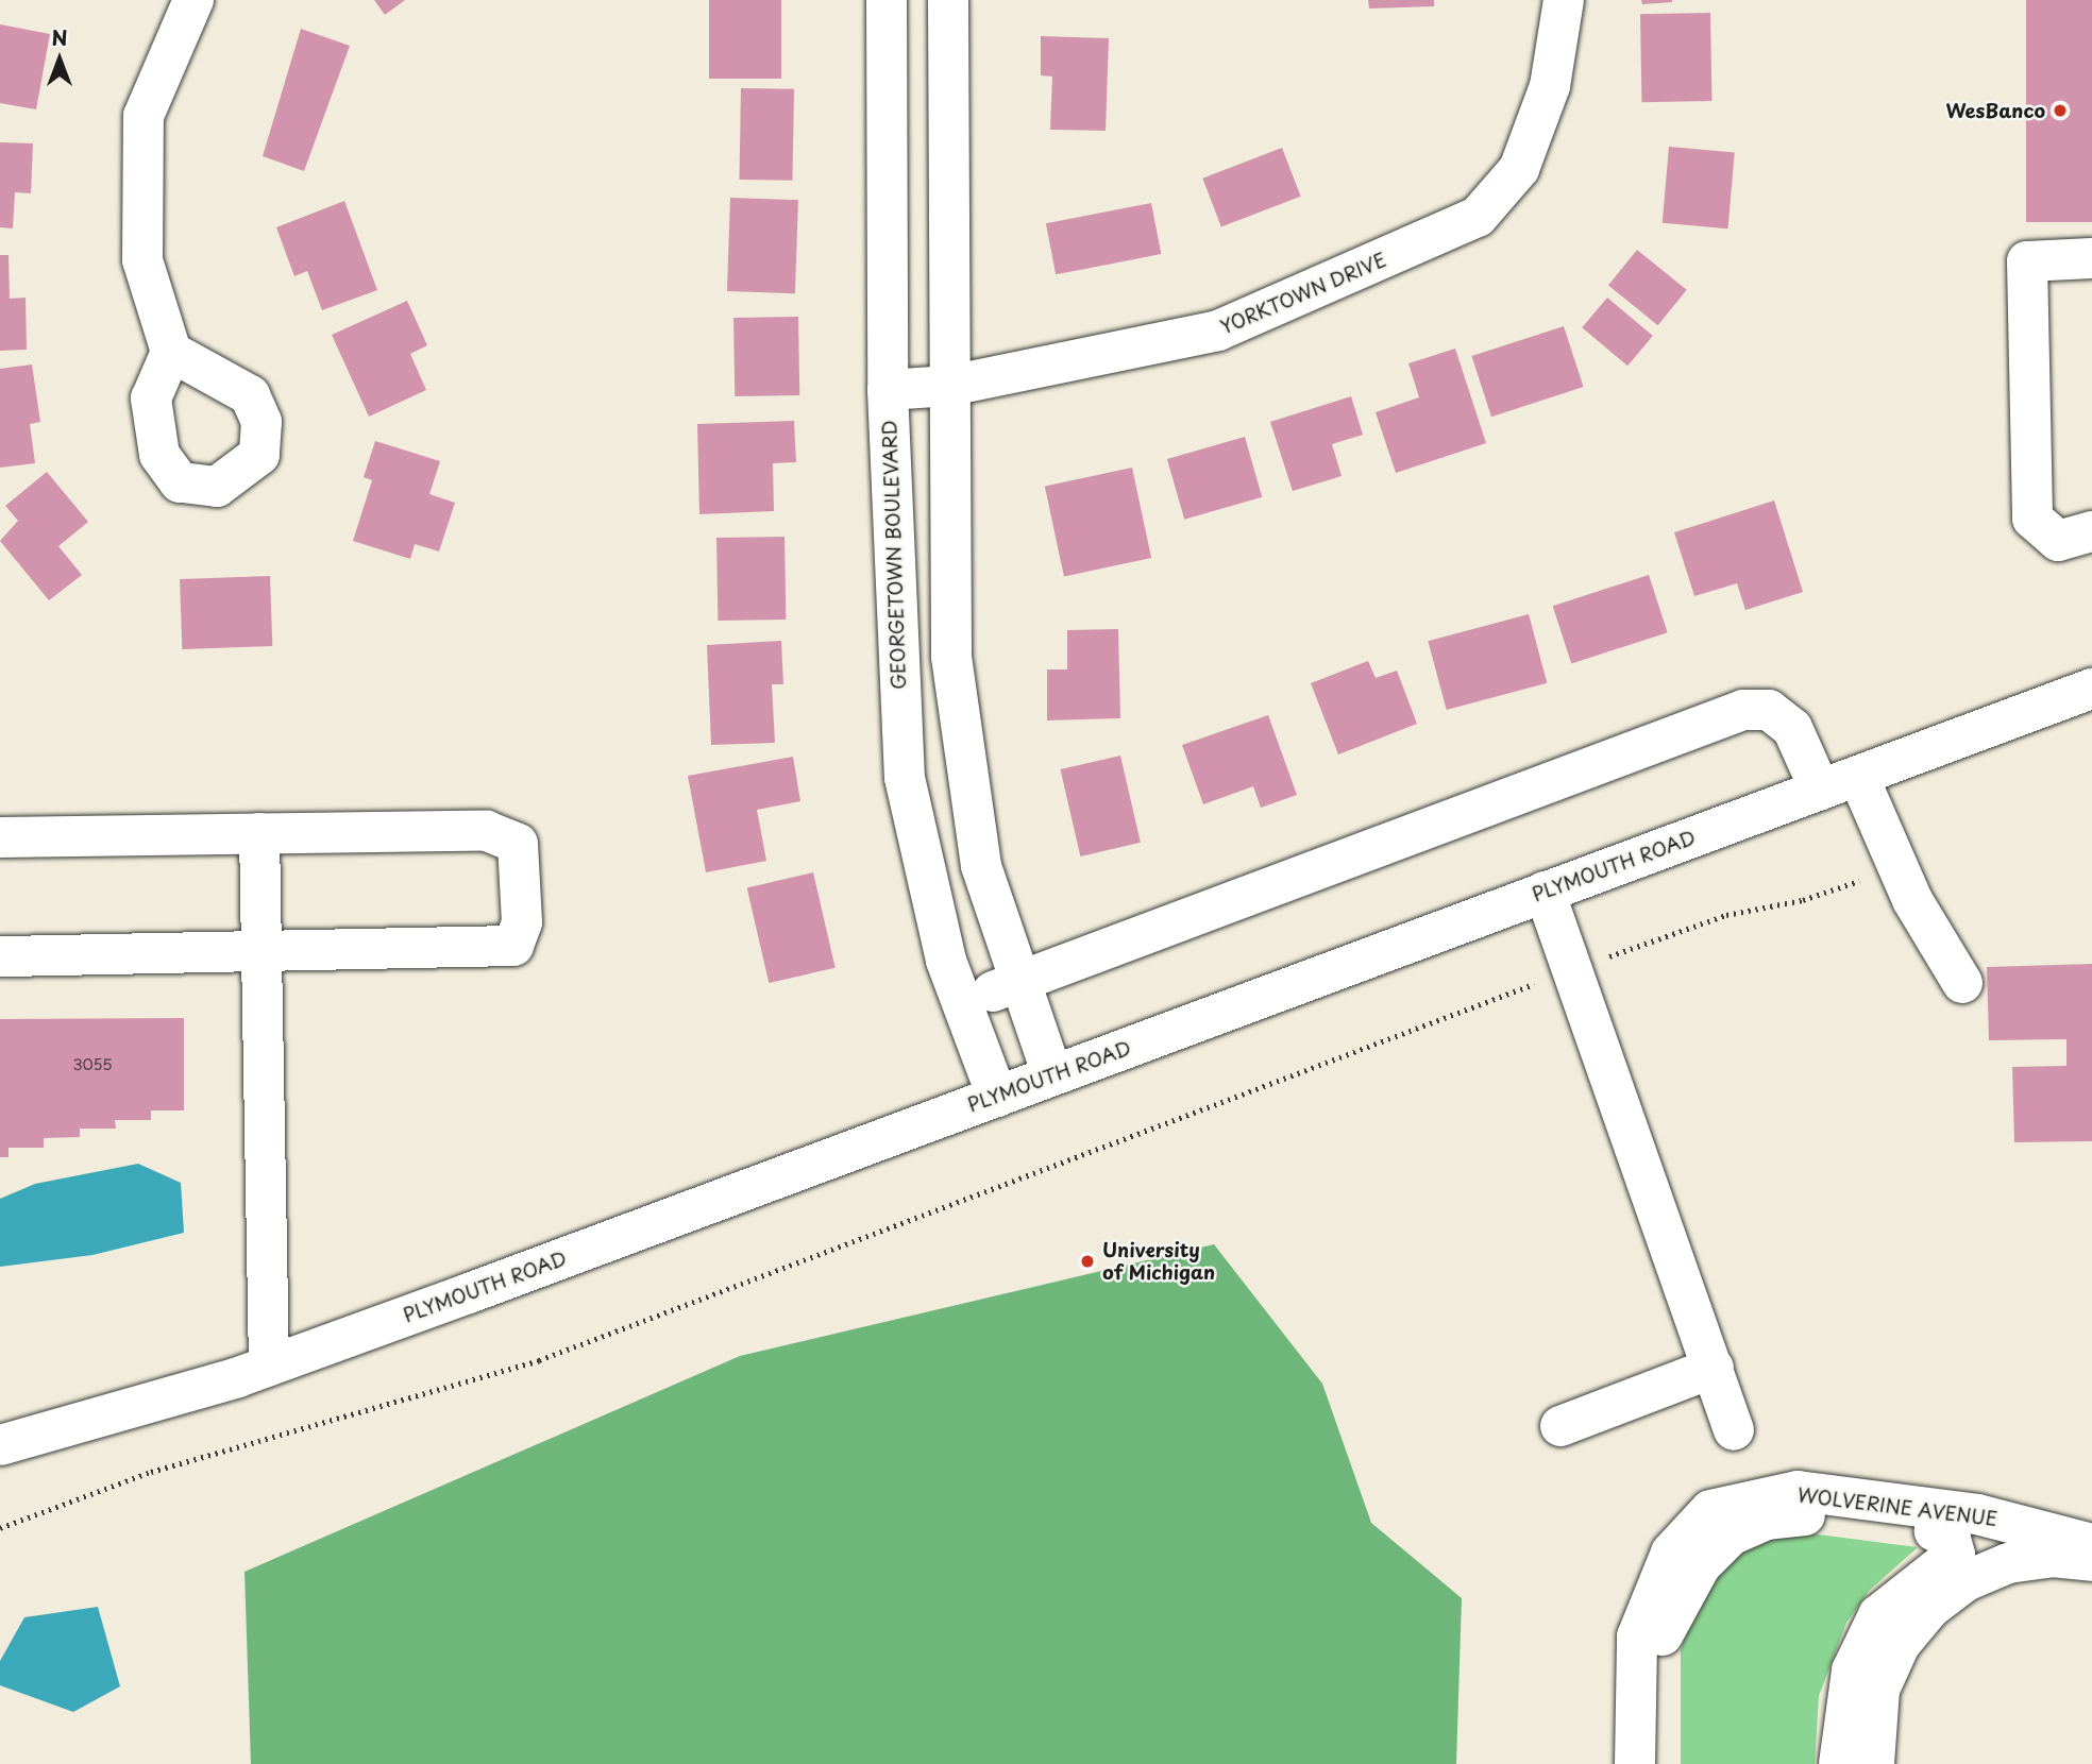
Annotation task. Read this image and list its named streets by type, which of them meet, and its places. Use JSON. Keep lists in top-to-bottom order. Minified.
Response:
{"streets":{"street":["YORKTOWN DRIVE","GEORGETOWN BOULEVARD","PLYMOUTH ROAD","WOLVERINE AVENUE"]},"crossings":[["YORKTOWN DRIVE","GEORGETOWN BOULEVARD"],["GEORGETOWN BOULEVARD","PLYMOUTH ROAD"]],"places":["WesBanco","University of Michigan"],"house_numbers":["3055"],"north":"top"}
